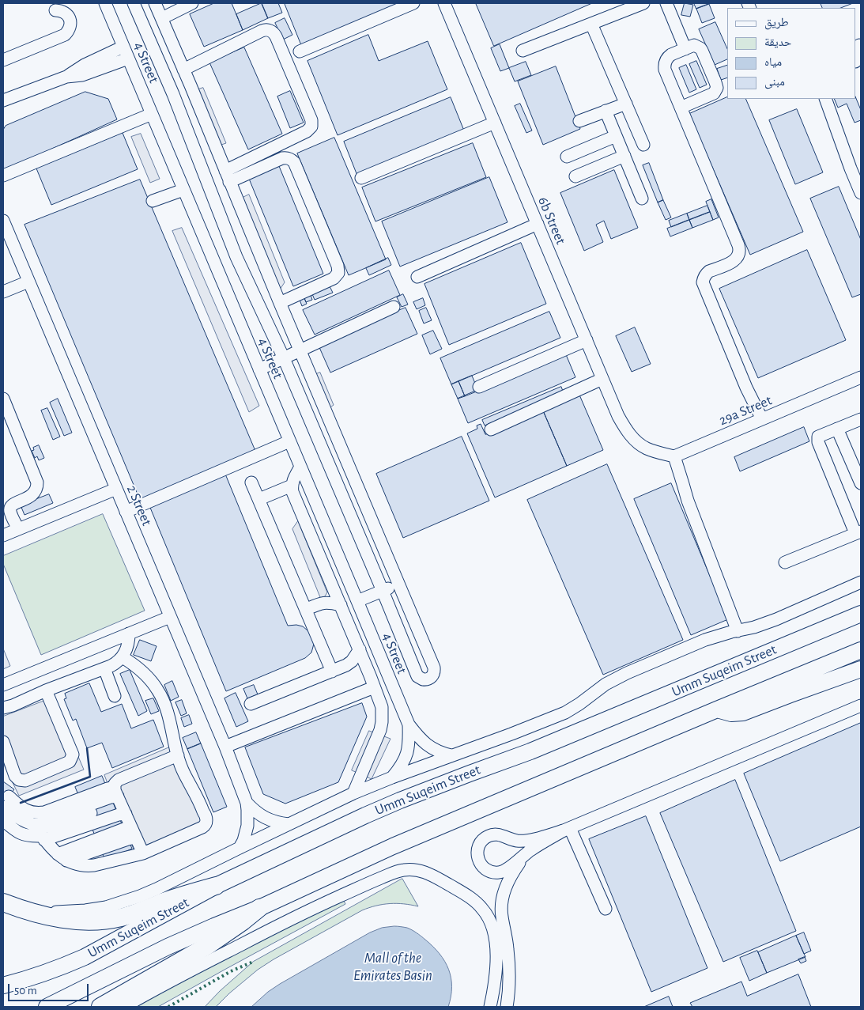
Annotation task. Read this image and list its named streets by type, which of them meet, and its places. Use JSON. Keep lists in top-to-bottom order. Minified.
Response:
{"streets":{"main road":["Umm Suqeim Street"],"street":["4 Street","6b Street","29a Street","2 Street"]},"crossings":[["6b Street","29a Street"]],"water":["Mall of the Emirates Basin"],"legend":["طريق","حديقة","مياه","مبنى"],"scale_bar":"50 m"}
